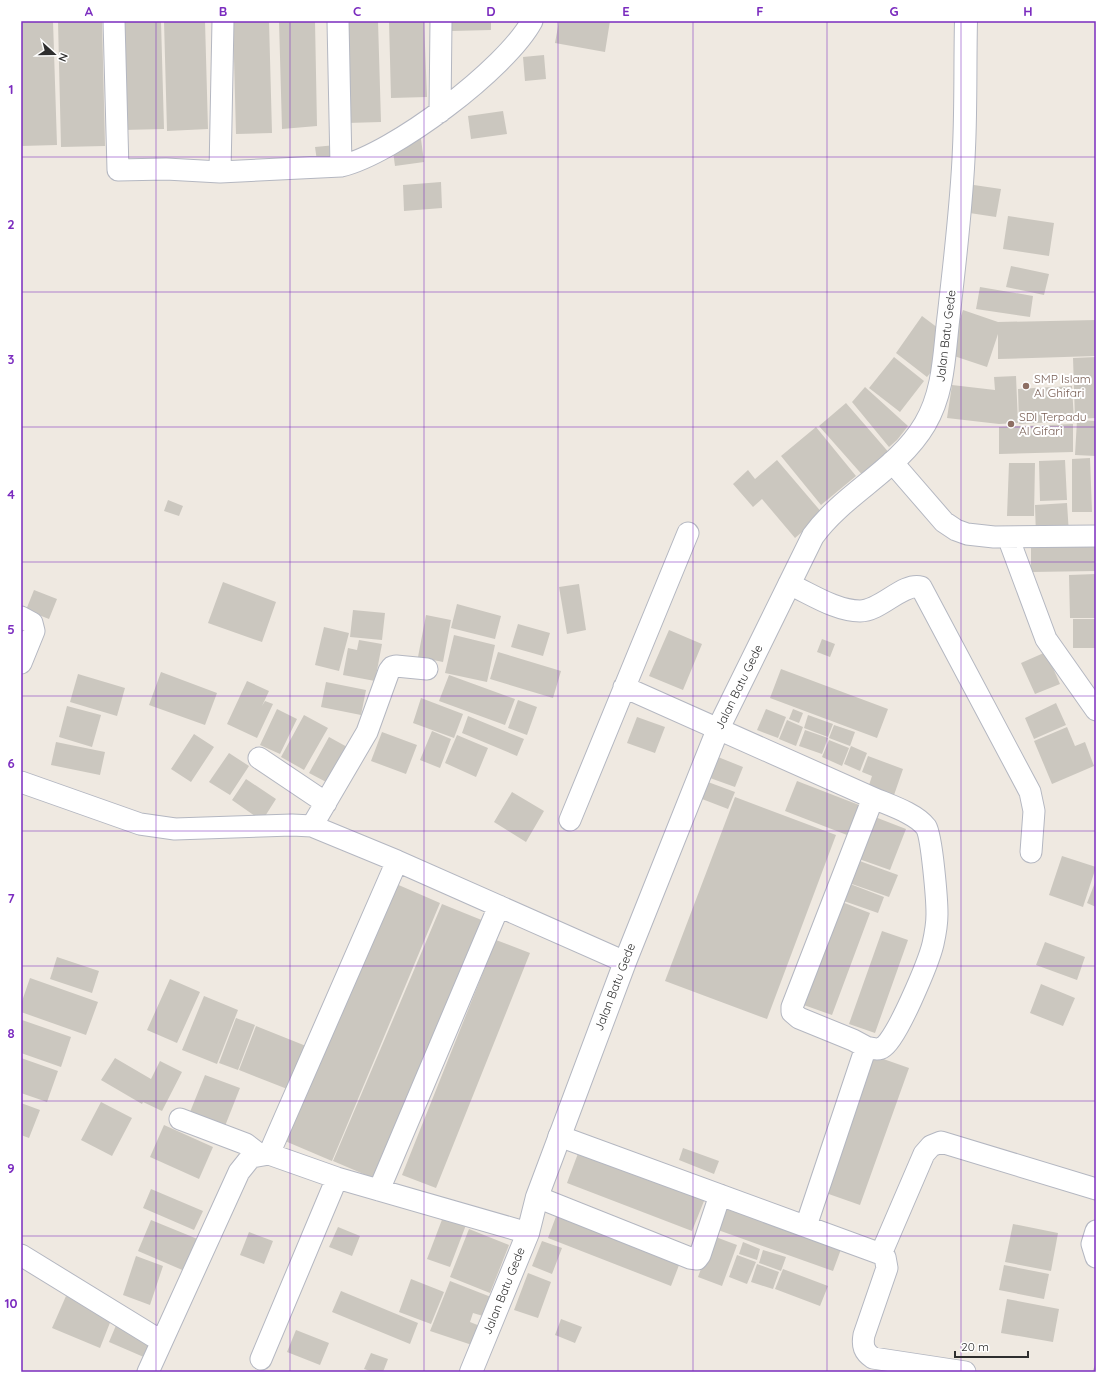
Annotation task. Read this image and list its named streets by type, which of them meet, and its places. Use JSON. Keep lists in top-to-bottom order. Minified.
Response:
{"streets":{"street":["Jalan Batu Gede"]},"places":["SMP Islam Al Ghifari","SDI Terpadu Al Gifari"],"scale_bar":"20 m","north":"right","grid":{"columns":["A","B","C","D","E","F","G","H"],"rows":["1","2","3","4","5","6","7","8","9","10"]}}
